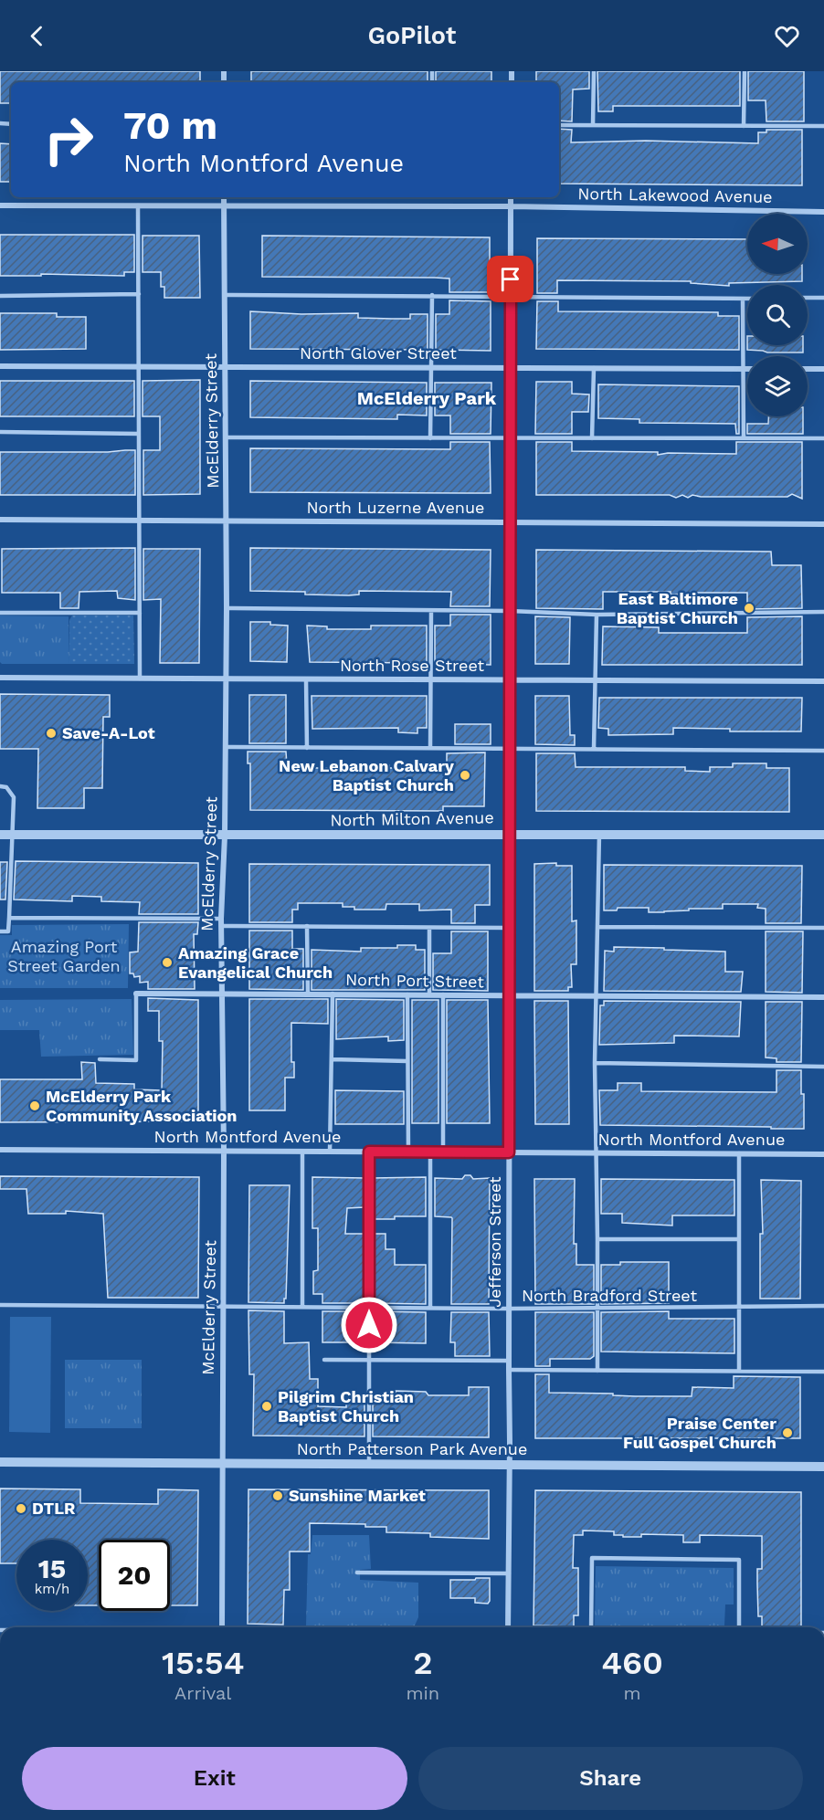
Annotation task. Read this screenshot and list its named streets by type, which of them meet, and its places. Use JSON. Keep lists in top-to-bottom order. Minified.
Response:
{"streets":{"street":["North Lakewood Avenue","North Glover Street","McElderry Street","North Luzerne Avenue","North Rose Street","North Milton Avenue","North Port Street","North Montford Avenue","Jefferson Street","North Patterson Park Avenue"],"lane":["North Bradford Street"]},"crossings":[["North Lakewood Avenue","McElderry Street"],["North Lakewood Avenue","Jefferson Street"],["North Glover Street","McElderry Street"],["North Glover Street","Jefferson Street"],["McElderry Street","North Luzerne Avenue"],["McElderry Street","North Rose Street"],["McElderry Street","North Milton Avenue"],["McElderry Street","North Port Street"],["McElderry Street","North Montford Avenue"],["McElderry Street","North Bradford Street"],["McElderry Street","North Patterson Park Avenue"],["North Luzerne Avenue","Jefferson Street"],["North Rose Street","Jefferson Street"],["North Milton Avenue","Jefferson Street"],["North Port Street","Jefferson Street"],["North Montford Avenue","Jefferson Street"],["Jefferson Street","North Bradford Street"],["Jefferson Street","North Patterson Park Avenue"]],"districts":["McElderry Park"],"parks":["Amazing Port Street Garden"],"places":["East Baltimore Baptist Church","Save-A-Lot","New Lebanon Calvary Baptist Church","Amazing Grace Evangelical Church","McElderry Park Community Association","Pilgrim Christian Baptist Church","Praise Center Full Gospel Church","Sunshine Market","DTLR"],"north":"left","page":{"header":"GoPilot","turn":["70 m","North Montford Avenue"],"speed":"15 km/h","limit":"20","eta":["15:54","Arrival","2","min","460","m"],"buttons":["Exit","Share"]}}
